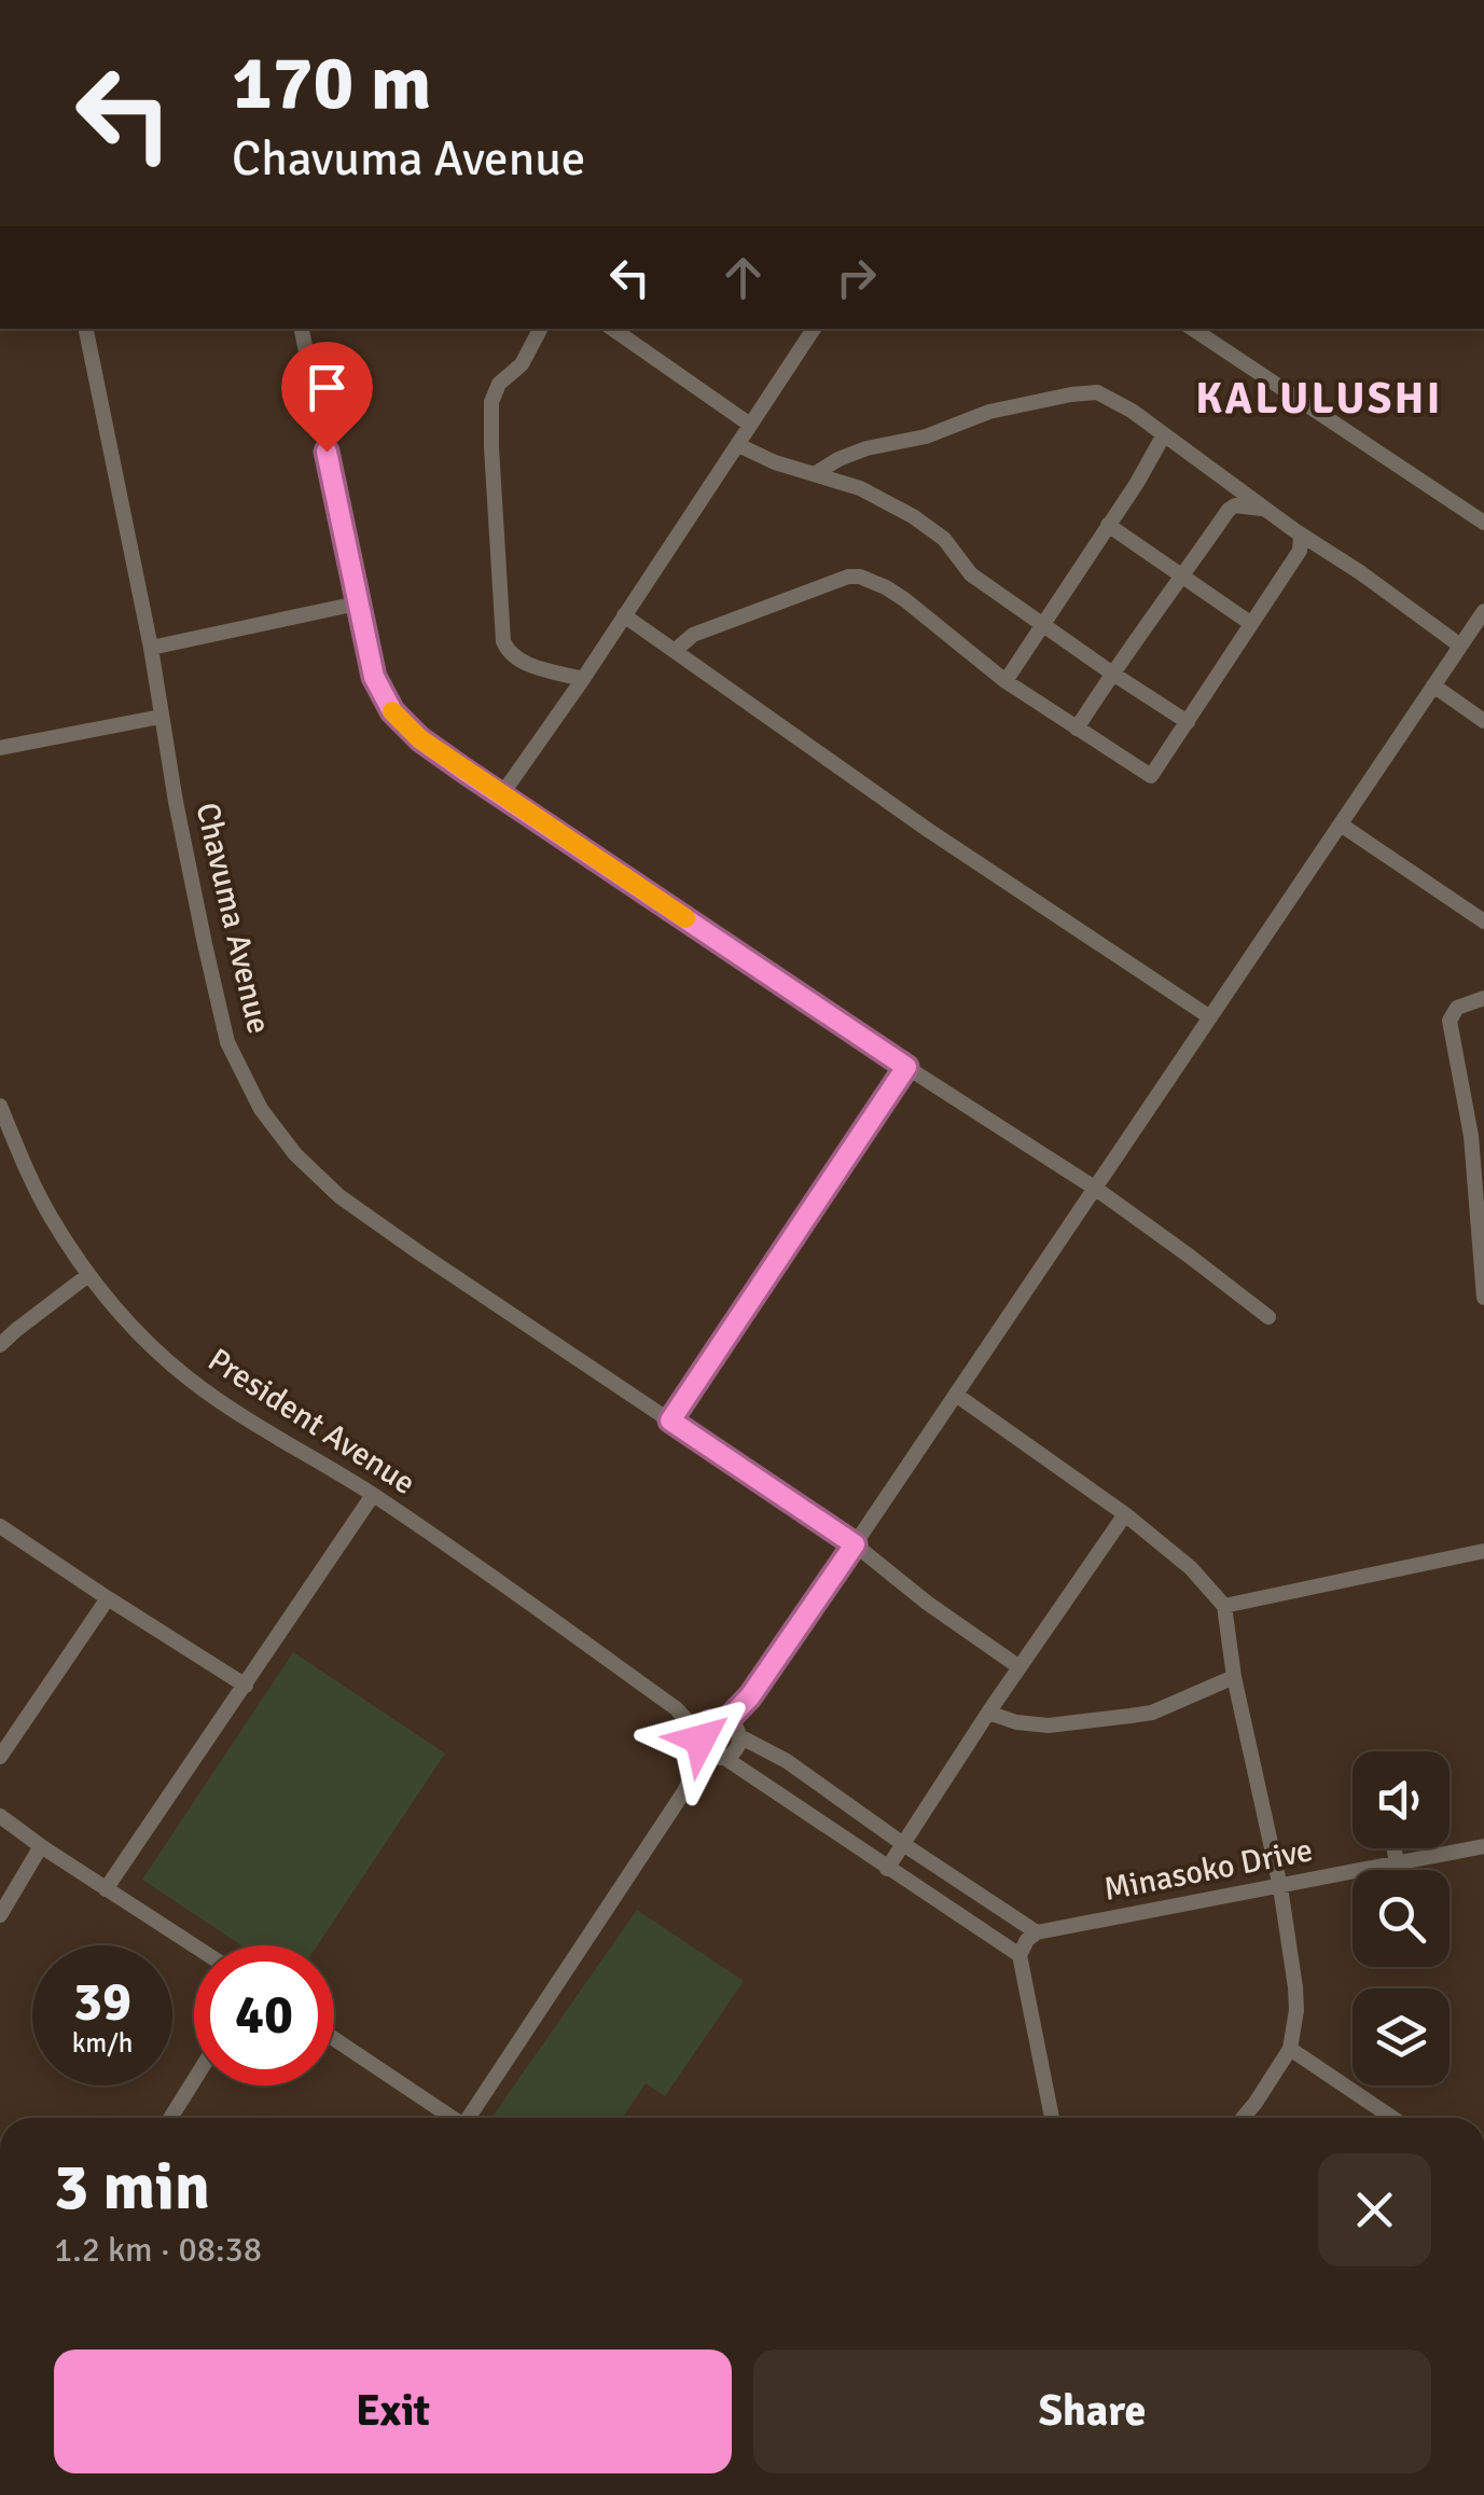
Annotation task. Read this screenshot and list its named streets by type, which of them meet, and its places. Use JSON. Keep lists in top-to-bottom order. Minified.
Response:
{"streets":{"street":["Chavuma Avenue","President Avenue","Minasoko Drive"]},"crossings":[["President Avenue","Minasoko Drive"]],"districts":["KALULUSHI"],"page":{"turn":["170 m","Chavuma Avenue"],"speed":"39 km/h","limit":"40","heading":["3 min","1.2 km · 08:38"],"buttons":["Exit","Share"]}}
